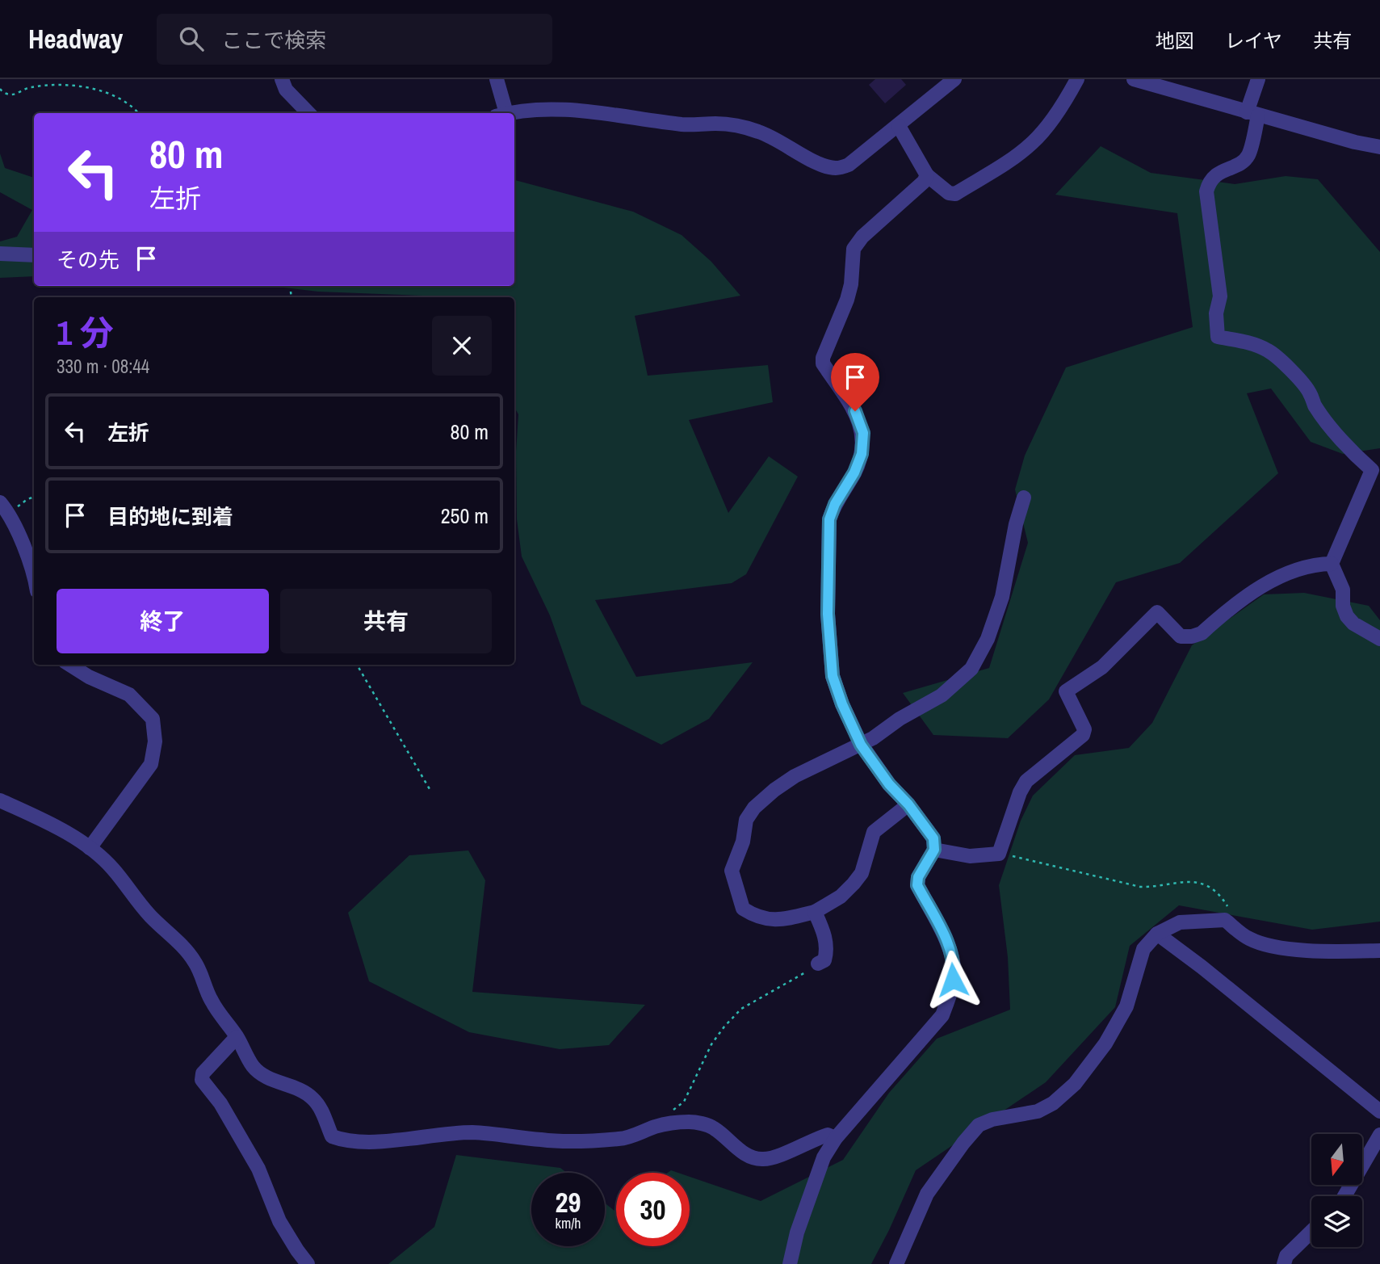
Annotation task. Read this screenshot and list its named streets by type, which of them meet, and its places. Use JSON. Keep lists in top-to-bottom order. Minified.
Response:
{"north":"bottom","page":{"header":"Headway","search":"ここで検索","nav":["地図","レイヤ","共有"],"turn":["80 m","左折"],"then":"その先","heading":["1 分","330 m · 08:44"],"list":[{"name":"左折","value":"80 m"},{"name":"目的地に到着","value":"250 m"}],"buttons":["終了","共有"],"speed":"29 km/h","limit":"30"}}
